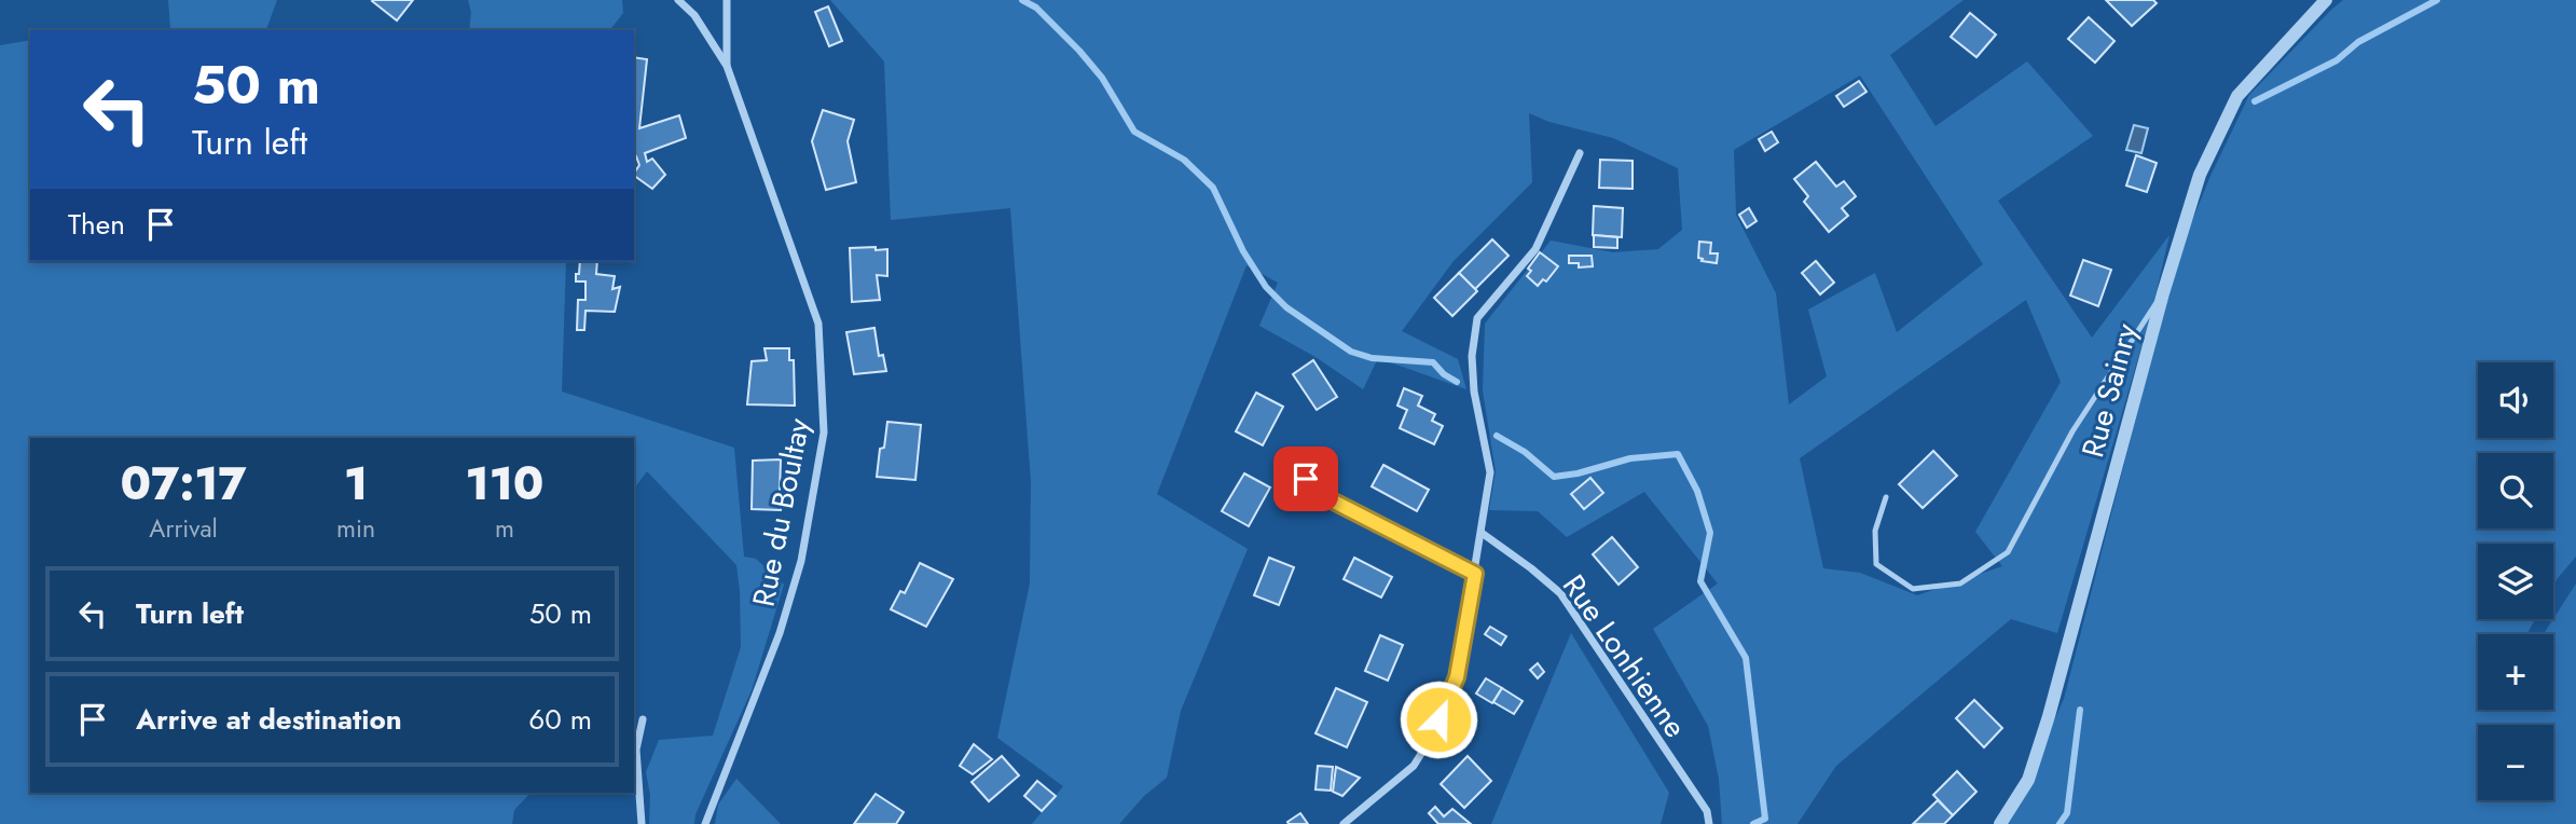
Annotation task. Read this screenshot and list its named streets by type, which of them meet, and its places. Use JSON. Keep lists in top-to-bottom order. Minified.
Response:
{"streets":{"street":["Rue Sainry","Rue du Boultay","Rue Lonhienne"]},"page":{"turn":["50 m","Turn left"],"then":"Then","map_buttons":["+","−"],"eta":["07:17","Arrival","1","min","110","m"],"list":[{"name":"Turn left","value":"50 m"},{"name":"Arrive at destination","value":"60 m"}]}}
